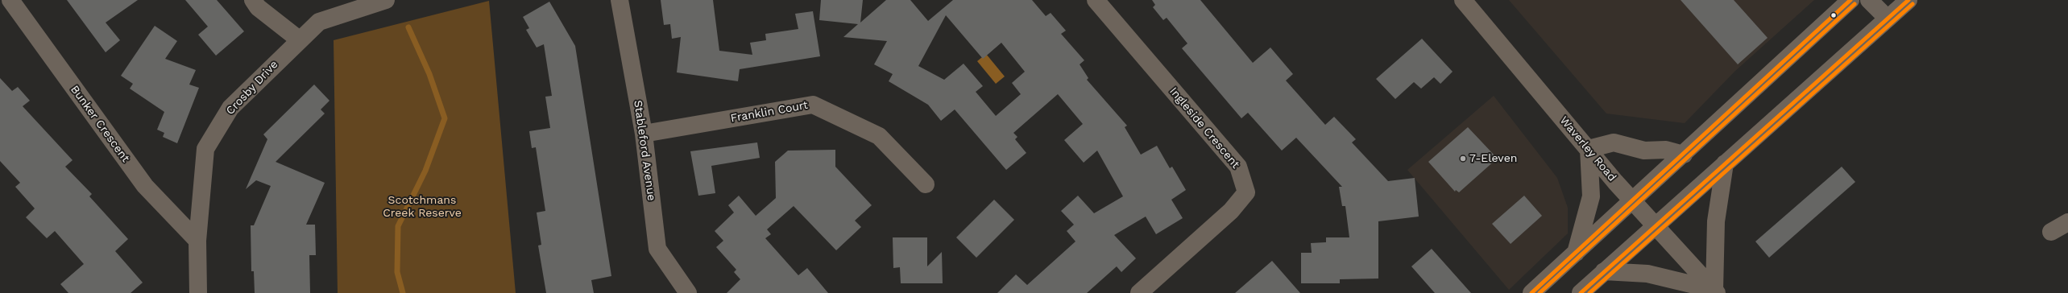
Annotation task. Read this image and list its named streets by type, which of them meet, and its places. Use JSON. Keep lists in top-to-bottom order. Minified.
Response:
{"streets":{"main road":["Waverley Road"],"street":["Crosby Drive","Franklin Court","Bunker Crescent","Ingleside Crescent","Stableford Avenue"]},"crossings":[["Crosby Drive","Bunker Crescent"],["Franklin Court","Stableford Avenue"]],"parks":["Scotchmans Creek Reserve"],"places":["7-Eleven"]}
